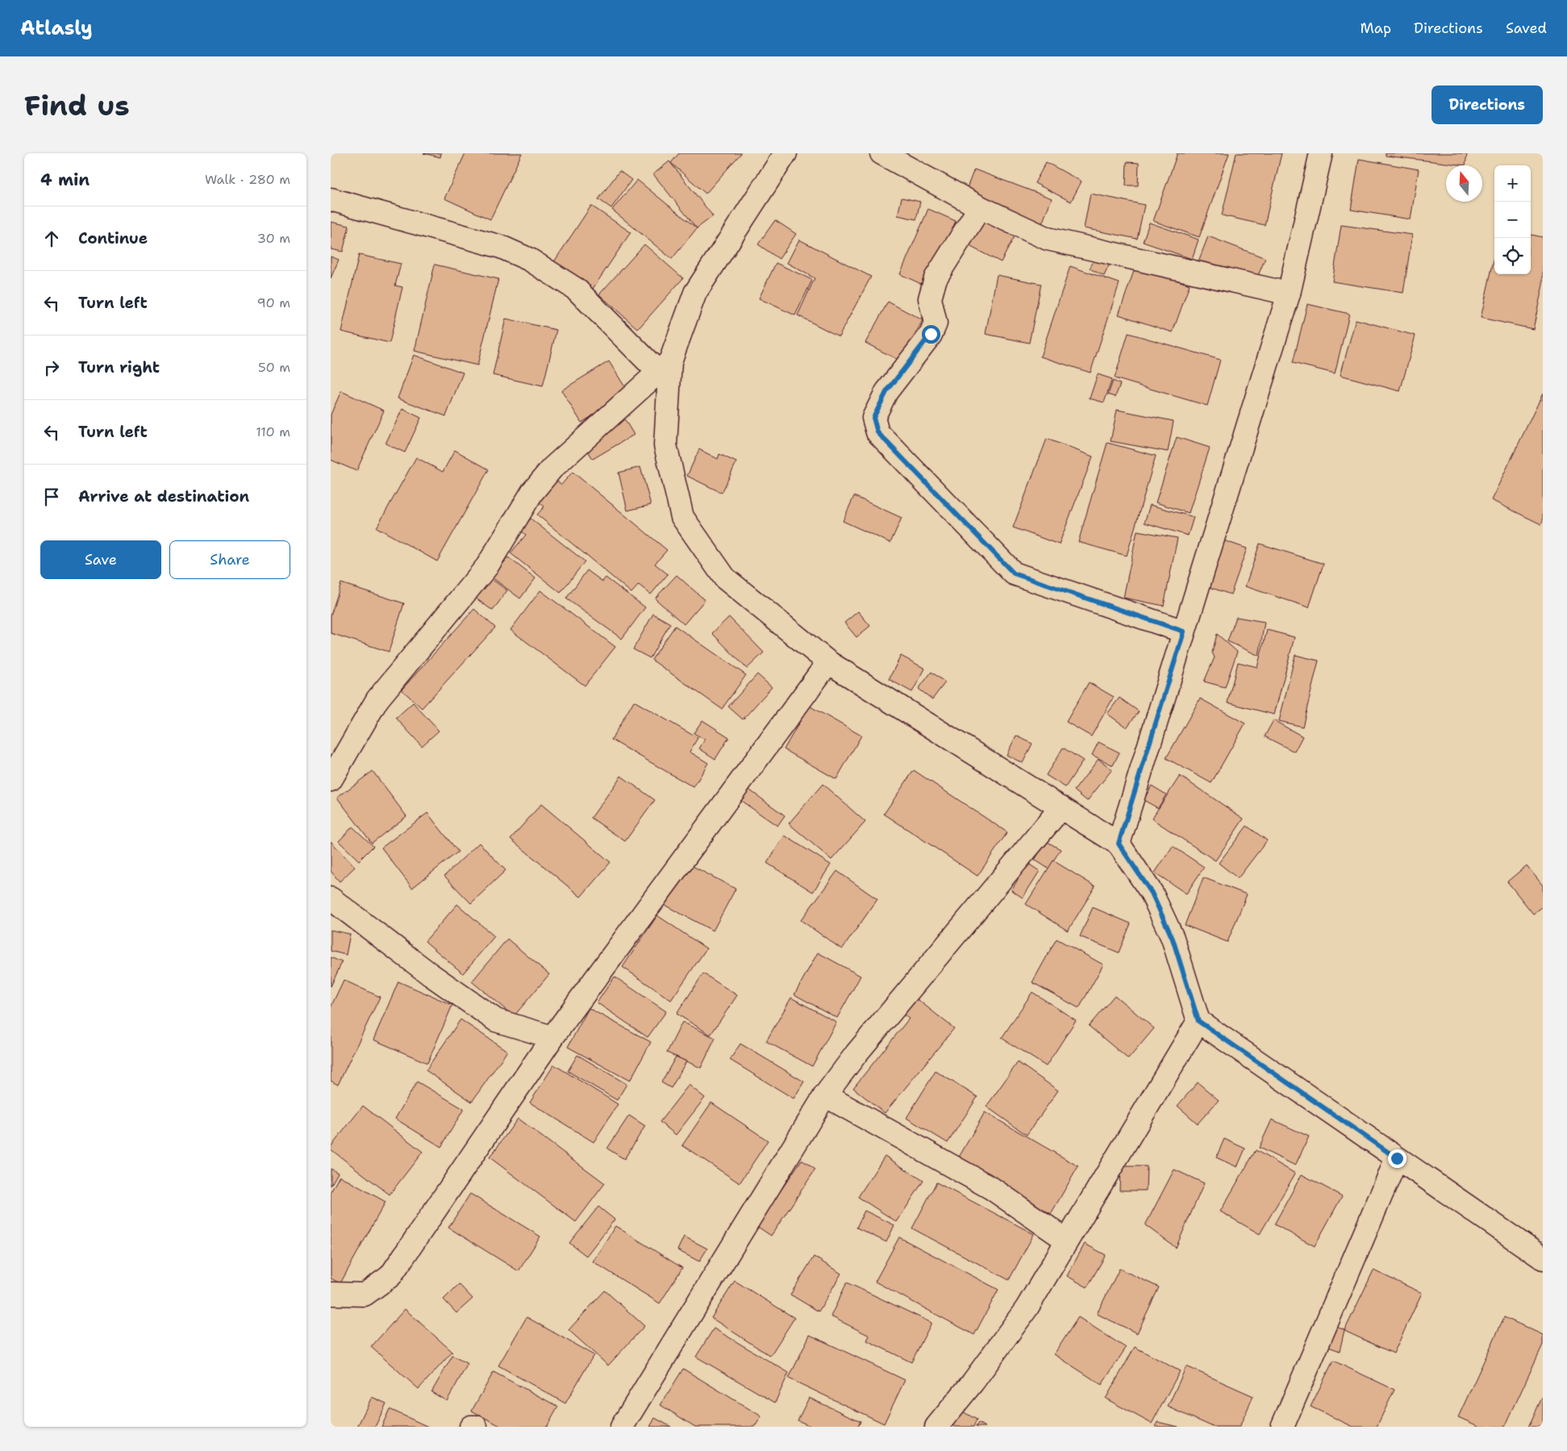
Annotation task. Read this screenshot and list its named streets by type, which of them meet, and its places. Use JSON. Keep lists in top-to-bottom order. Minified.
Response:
{"north":"top","page":{"header":"Atlasly","nav":["Map","Directions","Saved"],"buttons":["Directions",["Save","Share"]],"title":"Find us","heading":["4 min","Walk · 280 m"],"map_buttons":["+","−"],"list":[["Continue","30 m"],["Turn left","90 m"],["Turn right","50 m"],["Turn left","110 m"],"Arrive at destination"]}}
